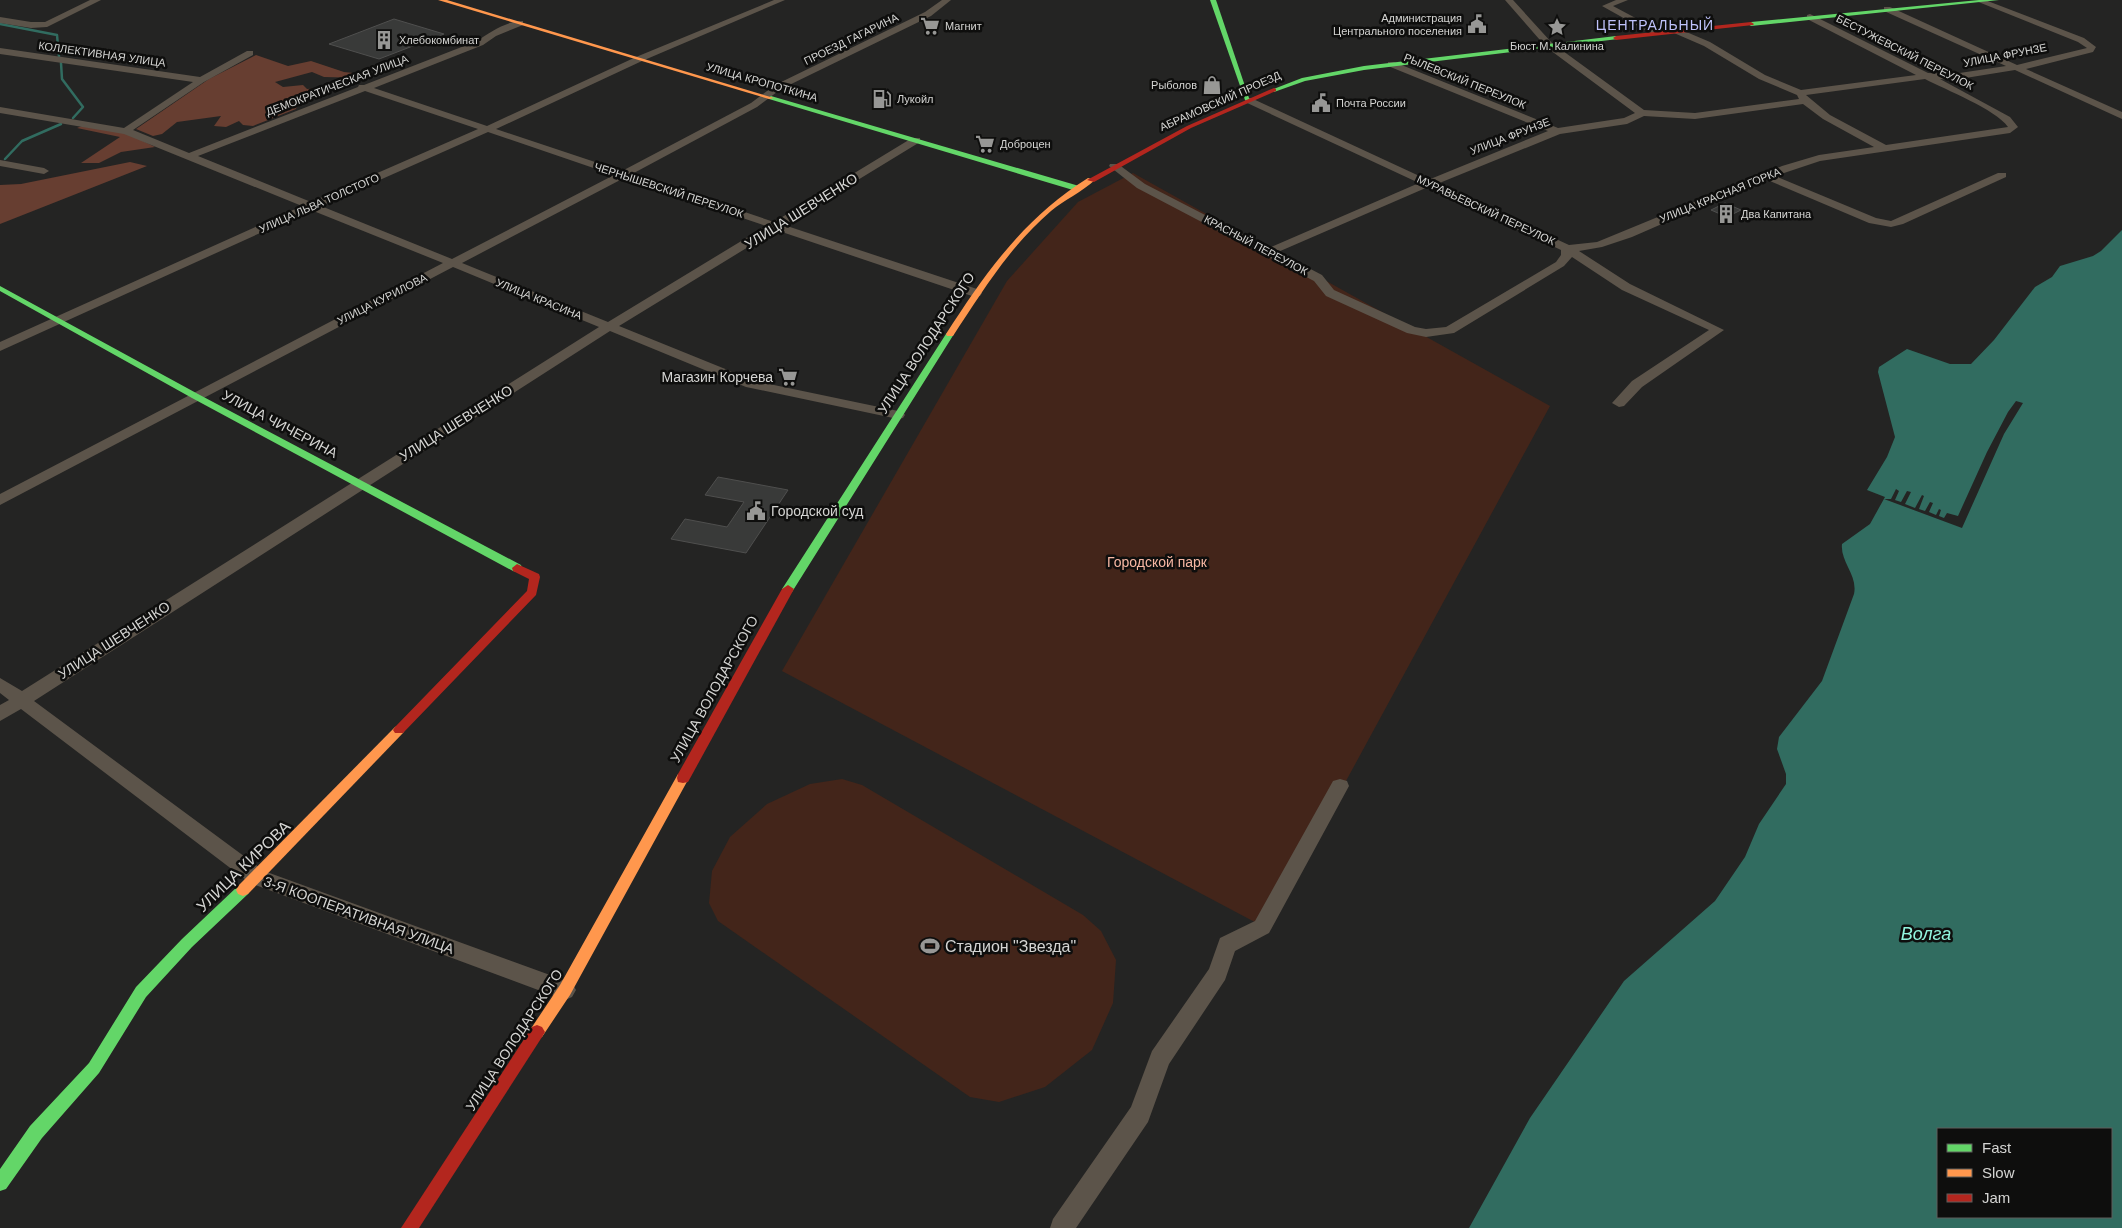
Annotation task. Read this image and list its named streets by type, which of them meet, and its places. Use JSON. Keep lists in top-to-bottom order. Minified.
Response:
{"streets":{"street":["ПРОЕЗД ГАГАРИНА","БЕСТУЖЕВСКИЙ ПЕРЕУЛОК","КОЛЛЕКТИВНАЯ УЛИЦА","УЛИЦА ФРУНЗЕ","РЫЛЕВСКИЙ ПЕРЕУЛОК","УЛИЦА КРОПОТКИНА","ДЕМОКРАТИЧЕСКАЯ УЛИЦА","АБРАМОВСКИЙ ПРОЕЗД","ЧЕРНЫШЕВСКИЙ ПЕРЕУЛОК","УЛИЦА КРАСНАЯ ГОРКА","УЛИЦА ЛЬВА ТОЛСТОГО","МУРАВЬЕВСКИЙ ПЕРЕУЛОК","УЛИЦА ШЕВЧЕНКО","КРАСНЫЙ ПЕРЕУЛОК","УЛИЦА КУРИЛОВА","УЛИЦА КРАСИНА","УЛИЦА ВОЛОДАРСКОГО","УЛИЦА ЧИЧЕРИНА","УЛИЦА КИРОВА","3-Я КООПЕРАТИВНАЯ УЛИЦА"]},"crossings":[["ПРОЕЗД ГАГАРИНА","УЛИЦА КРОПОТКИНА"],["ПРОЕЗД ГАГАРИНА","УЛИЦА КУРИЛОВА"],["БЕСТУЖЕВСКИЙ ПЕРЕУЛОК","УЛИЦА ФРУНЗЕ"],["БЕСТУЖЕВСКИЙ ПЕРЕУЛОК","АБРАМОВСКИЙ ПРОЕЗД"],["БЕСТУЖЕВСКИЙ ПЕРЕУЛОК","УЛИЦА КРАСНАЯ ГОРКА"],["УЛИЦА ФРУНЗЕ","РЫЛЕВСКИЙ ПЕРЕУЛОК"],["УЛИЦА ФРУНЗЕ","АБРАМОВСКИЙ ПРОЕЗД"],["УЛИЦА ФРУНЗЕ","МУРАВЬЕВСКИЙ ПЕРЕУЛОК"],["УЛИЦА ФРУНЗЕ","КРАСНЫЙ ПЕРЕУЛОК"],["РЫЛЕВСКИЙ ПЕРЕУЛОК","АБРАМОВСКИЙ ПРОЕЗД"],["УЛИЦА КРОПОТКИНА","ДЕМОКРАТИЧЕСКАЯ УЛИЦА"],["УЛИЦА КРОПОТКИНА","АБРАМОВСКИЙ ПРОЕЗД"],["УЛИЦА КРОПОТКИНА","УЛИЦА ЛЬВА ТОЛСТОГО"],["УЛИЦА КРОПОТКИНА","УЛИЦА ШЕВЧЕНКО"],["УЛИЦА КРОПОТКИНА","УЛИЦА КУРИЛОВА"],["УЛИЦА КРОПОТКИНА","УЛИЦА ВОЛОДАРСКОГО"],["ДЕМОКРАТИЧЕСКАЯ УЛИЦА","ЧЕРНЫШЕВСКИЙ ПЕРЕУЛОК"],["ДЕМОКРАТИЧЕСКАЯ УЛИЦА","УЛИЦА КРАСИНА"],["АБРАМОВСКИЙ ПРОЕЗД","МУРАВЬЕВСКИЙ ПЕРЕУЛОК"],["АБРАМОВСКИЙ ПРОЕЗД","КРАСНЫЙ ПЕРЕУЛОК"],["АБРАМОВСКИЙ ПРОЕЗД","УЛИЦА ВОЛОДАРСКОГО"],["ЧЕРНЫШЕВСКИЙ ПЕРЕУЛОК","УЛИЦА ЛЬВА ТОЛСТОГО"],["ЧЕРНЫШЕВСКИЙ ПЕРЕУЛОК","УЛИЦА ШЕВЧЕНКО"],["ЧЕРНЫШЕВСКИЙ ПЕРЕУЛОК","УЛИЦА КУРИЛОВА"],["ЧЕРНЫШЕВСКИЙ ПЕРЕУЛОК","УЛИЦА ВОЛОДАРСКОГО"],["УЛИЦА КРАСНАЯ ГОРКА","МУРАВЬЕВСКИЙ ПЕРЕУЛОК"],["УЛИЦА КРАСНАЯ ГОРКА","КРАСНЫЙ ПЕРЕУЛОК"],["УЛИЦА ЛЬВА ТОЛСТОГО","УЛИЦА КРАСИНА"],["УЛИЦА ЛЬВА ТОЛСТОГО","УЛИЦА ЧИЧЕРИНА"],["МУРАВЬЕВСКИЙ ПЕРЕУЛОК","КРАСНЫЙ ПЕРЕУЛОК"],["УЛИЦА ШЕВЧЕНКО","УЛИЦА КРАСИНА"],["УЛИЦА ШЕВЧЕНКО","УЛИЦА ЧИЧЕРИНА"],["УЛИЦА ШЕВЧЕНКО","3-Я КООПЕРАТИВНАЯ УЛИЦА"],["УЛИЦА КУРИЛОВА","УЛИЦА КРАСИНА"],["УЛИЦА КУРИЛОВА","УЛИЦА ЧИЧЕРИНА"],["УЛИЦА КРАСИНА","УЛИЦА ВОЛОДАРСКОГО"],["УЛИЦА ВОЛОДАРСКОГО","3-Я КООПЕРАТИВНАЯ УЛИЦА"],["УЛИЦА ЧИЧЕРИНА","УЛИЦА КИРОВА"],["УЛИЦА КИРОВА","3-Я КООПЕРАТИВНАЯ УЛИЦА"]],"districts":["ЦЕНТРАЛЬНЫЙ"],"water":["Волга"],"parks":["Городской парк"],"places":{"public building":["Администрация Центрального поселения","Почта России","Городской суд"],"supermarket":["Магнит","Доброцен","Магазин Корчева"],"place":["Бюст М. Калинина"],"building":["Хлебокомбинат","Два Капитана"],"shop":["Рыболов"],"fuel station":["Лукойл"],"sports":["Стадион \"Звезда\""]},"legend":["Fast","Slow","Jam"]}
